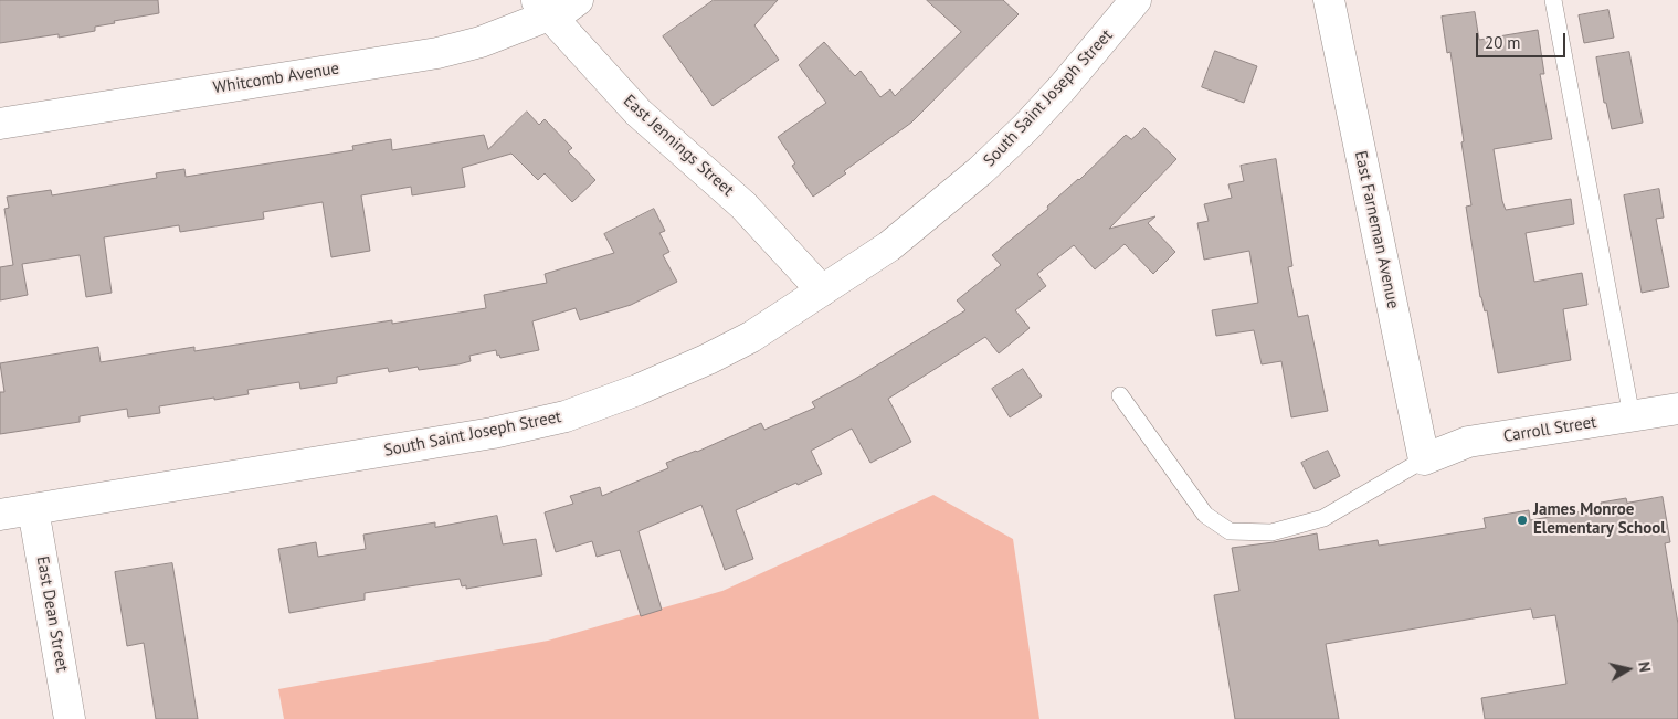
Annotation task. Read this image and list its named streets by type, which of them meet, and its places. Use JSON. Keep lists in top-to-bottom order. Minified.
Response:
{"streets":{"street":["Whitcomb Avenue","South Saint Joseph Street","East Jennings Street","East Farneman Avenue","Carroll Street","East Dean Street"]},"crossings":[["Whitcomb Avenue","East Jennings Street"],["South Saint Joseph Street","East Jennings Street"],["South Saint Joseph Street","East Dean Street"],["East Farneman Avenue","Carroll Street"]],"places":["James Monroe Elementary School"],"scale_bar":"20 m","north":"right"}
